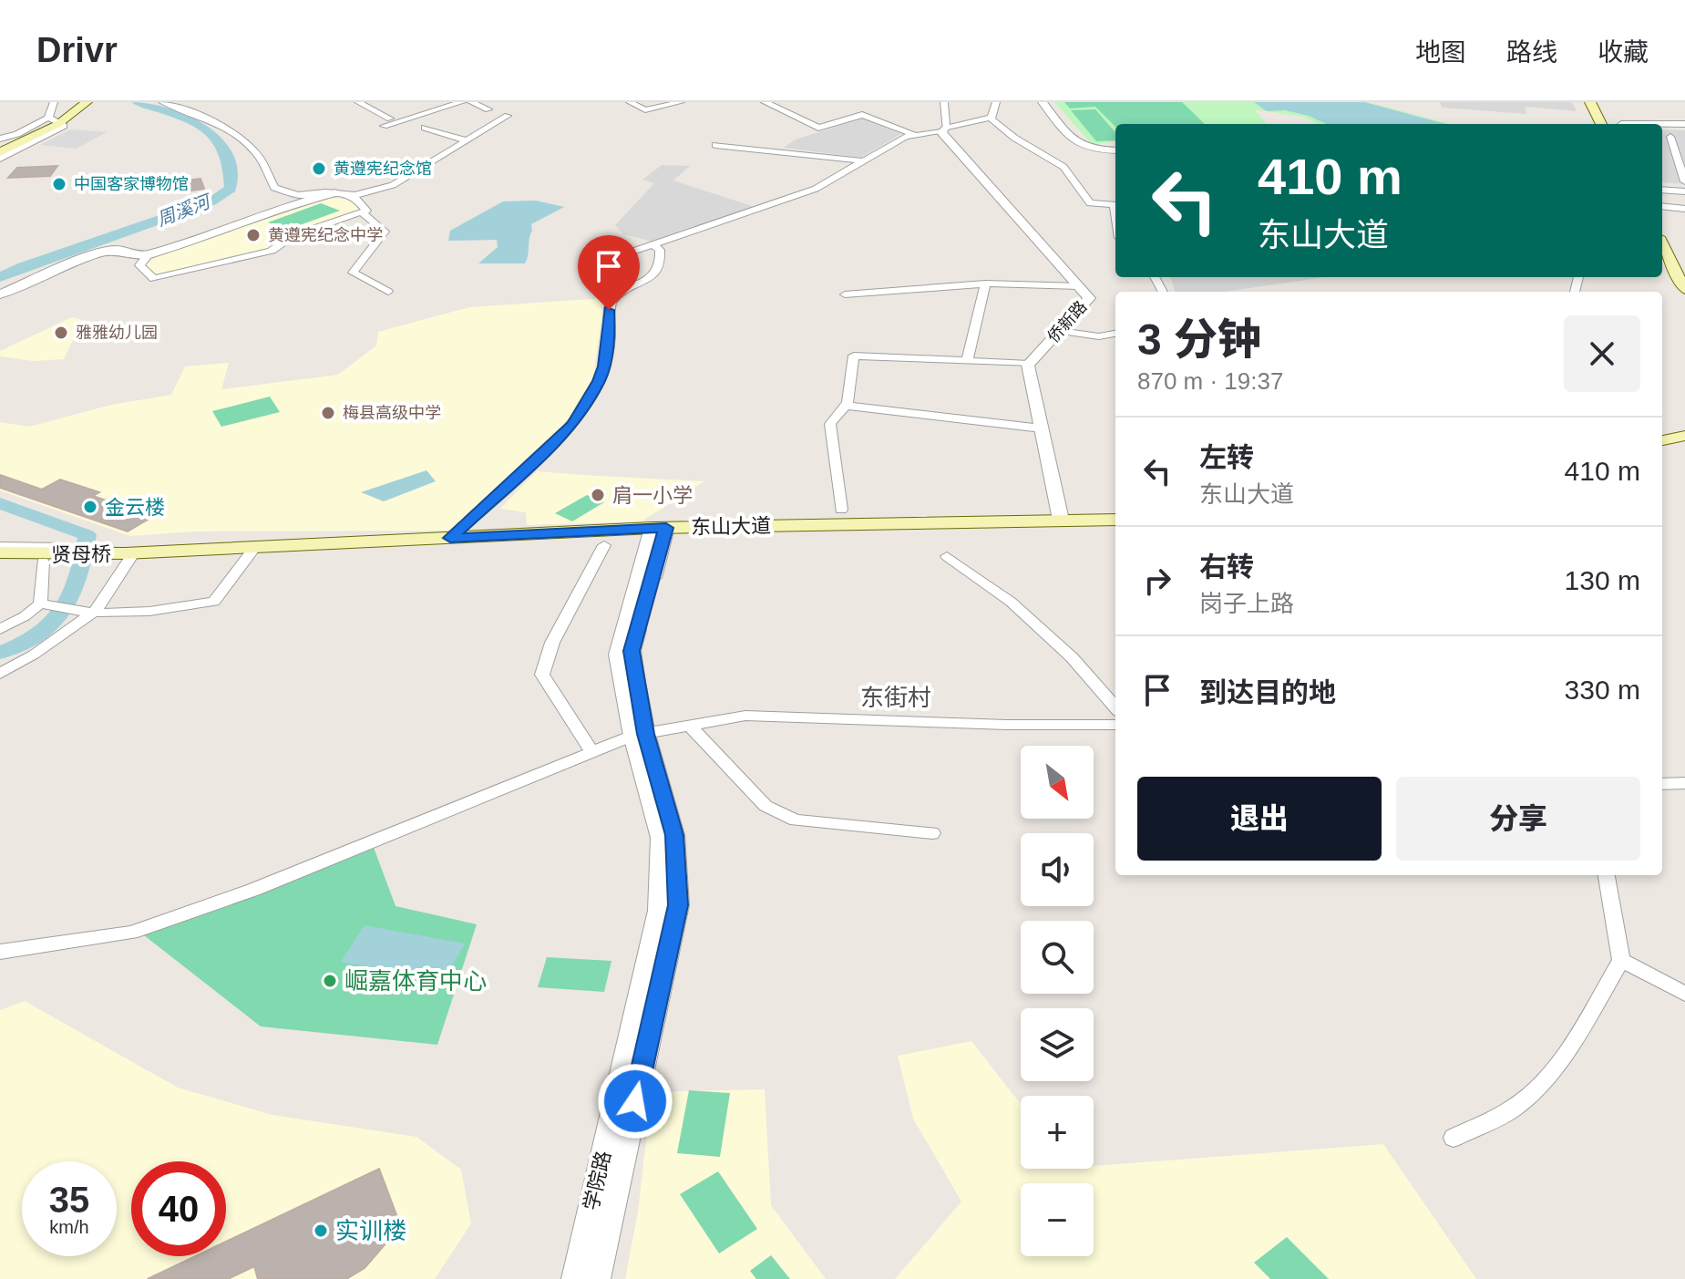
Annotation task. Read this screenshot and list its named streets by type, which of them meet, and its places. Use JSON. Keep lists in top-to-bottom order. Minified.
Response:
{"streets":{"main road":["东山大道","贤母桥"],"street":["侨新路","学院路"]},"crossings":[["东山大道","贤母桥"],["东山大道","学院路"]],"districts":["东街村"],"water":["周溪河"],"places":["黄遵宪纪念馆","中国客家博物馆","黄遵宪纪念中学","雅雅幼儿园","梅县高级中学","肩一小学","金云楼","崛嘉体育中心","实训楼"],"north":"bottom right","page":{"header":"Drivr","nav":["地图","路线","收藏"],"turn":["410 m","东山大道"],"heading":["3 分钟","870 m · 19:37"],"list":[{"name":"左转","note":"东山大道","value":"410 m"},{"name":"右转","note":"岗子上路","value":"130 m"},{"name":"到达目的地","value":"330 m"}],"map_buttons":["+","−"],"buttons":["退出","分享"],"speed":"35 km/h","limit":"40"}}
